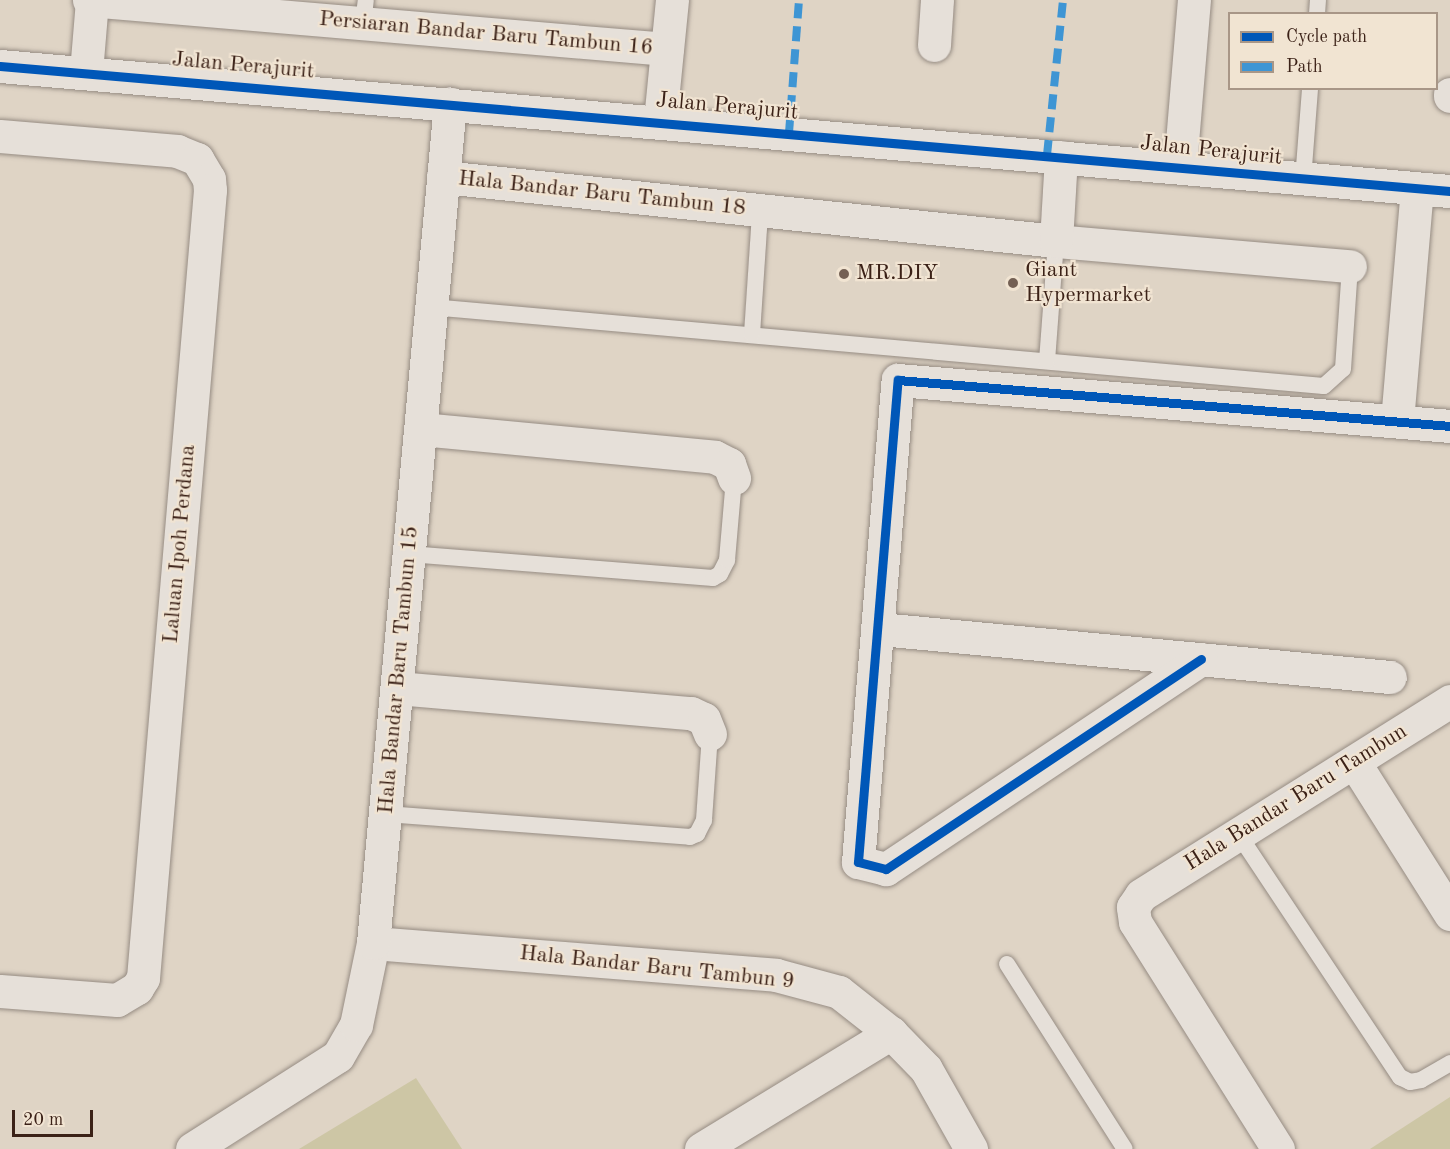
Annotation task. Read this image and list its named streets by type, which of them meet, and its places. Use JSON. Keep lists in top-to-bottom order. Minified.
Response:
{"streets":{"street":["Persiaran Bandar Baru Tambun 16","Jalan Perajurit","Hala Bandar Baru Tambun 18","Laluan Ipoh Perdana","Hala Bandar Baru Tambun 15","Hala Bandar Baru Tambun","Hala Bandar Baru Tambun 9"]},"crossings":[["Jalan Perajurit","Hala Bandar Baru Tambun 15"],["Hala Bandar Baru Tambun 18","Hala Bandar Baru Tambun 15"],["Hala Bandar Baru Tambun 15","Hala Bandar Baru Tambun 9"]],"places":["MR.DIY","Giant Hypermarket"],"legend":["Cycle path","Path"],"scale_bar":"20 m"}
